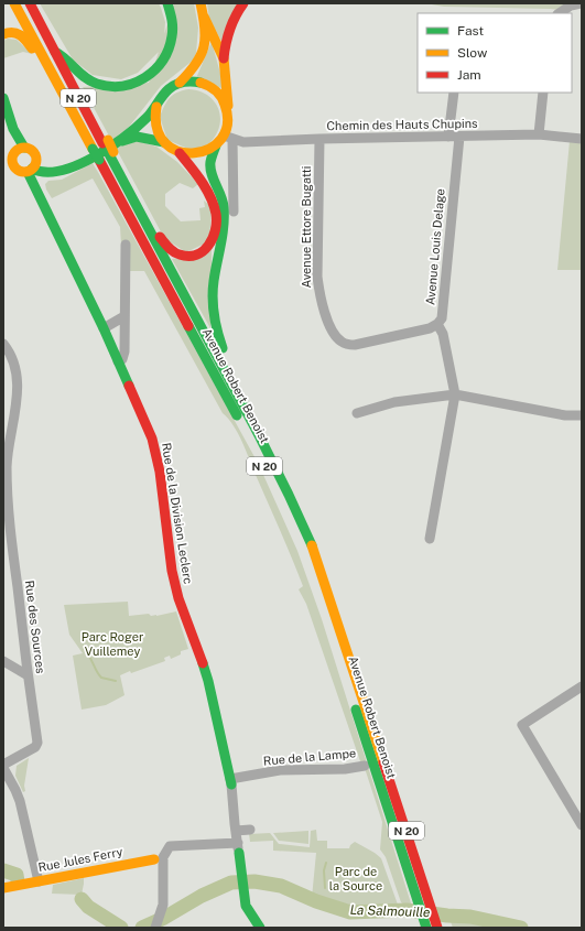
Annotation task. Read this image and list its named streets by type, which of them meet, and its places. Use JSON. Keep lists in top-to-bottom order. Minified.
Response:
{"streets":{"main road":["N 20","Avenue Robert Benoist","Rue de la Division Leclerc","Rue Jules Ferry"],"street":["Chemin des Hauts Chupins","Avenue Ettore Bugatti","Avenue Louis Delage","Rue des Sources","Rue de la Lampe"]},"crossings":[["Chemin des Hauts Chupins","Avenue Ettore Bugatti"],["Chemin des Hauts Chupins","Avenue Louis Delage"],["Avenue Ettore Bugatti","Avenue Louis Delage"],["Rue de la Division Leclerc","Rue de la Lampe"]],"water":["La Salmouille"],"parks":["Parc Roger Vuillemey","Parc de la Source"],"legend":["Fast","Slow","Jam"]}
